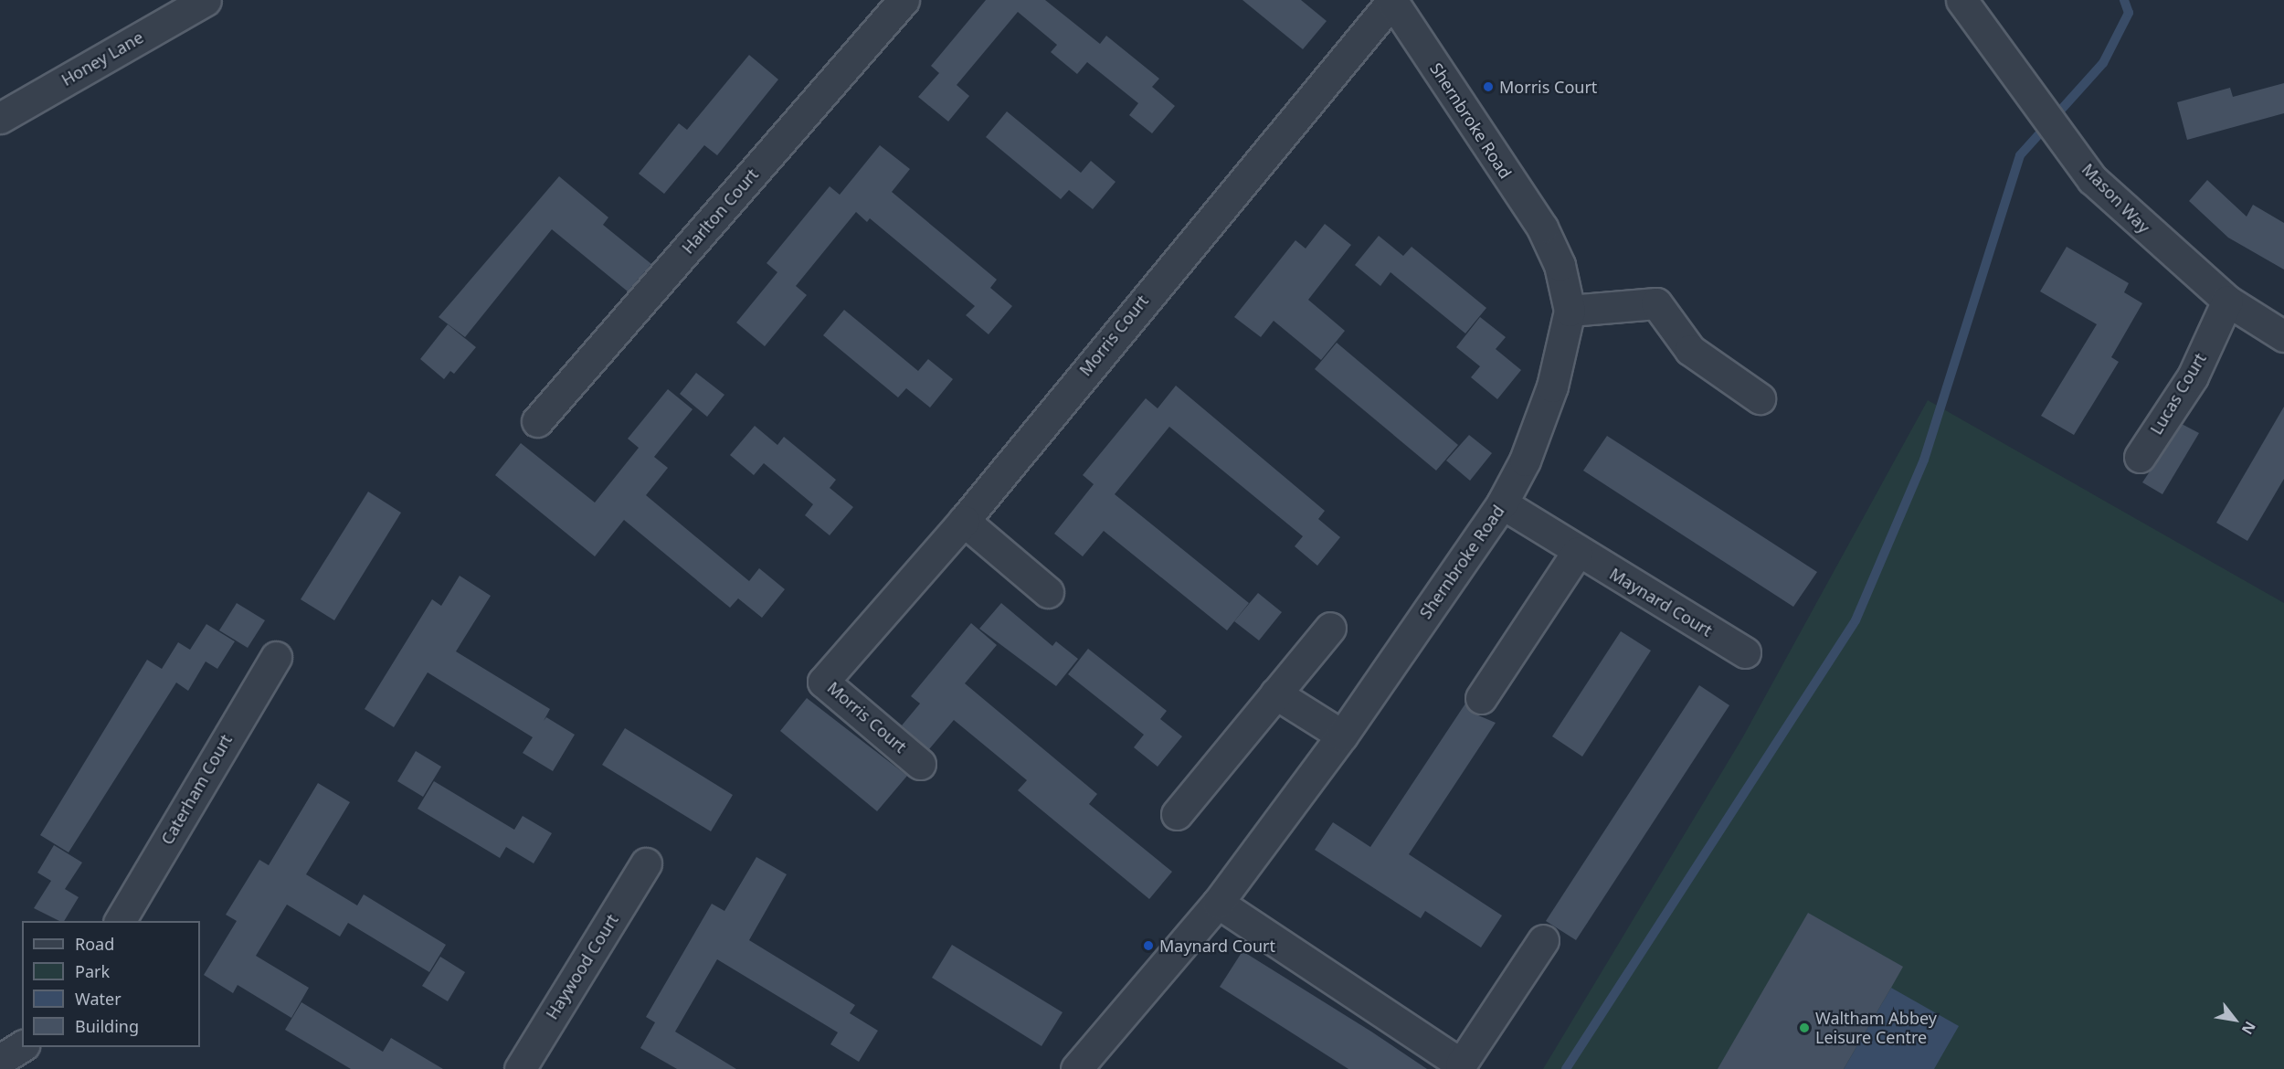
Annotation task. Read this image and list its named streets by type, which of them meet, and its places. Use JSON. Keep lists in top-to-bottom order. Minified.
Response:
{"streets":{"street":["Honey Lane","Shernbroke Road","Mason Way","Harlton Court","Morris Court","Lucas Court","Maynard Court","Caterham Court","Haywood Court"]},"crossings":[["Shernbroke Road","Morris Court"],["Shernbroke Road","Maynard Court"],["Mason Way","Lucas Court"]],"places":["Morris Court","Maynard Court","Waltham Abbey Leisure Centre"],"legend":["Road","Park","Water","Building"],"north":"bottom right"}
